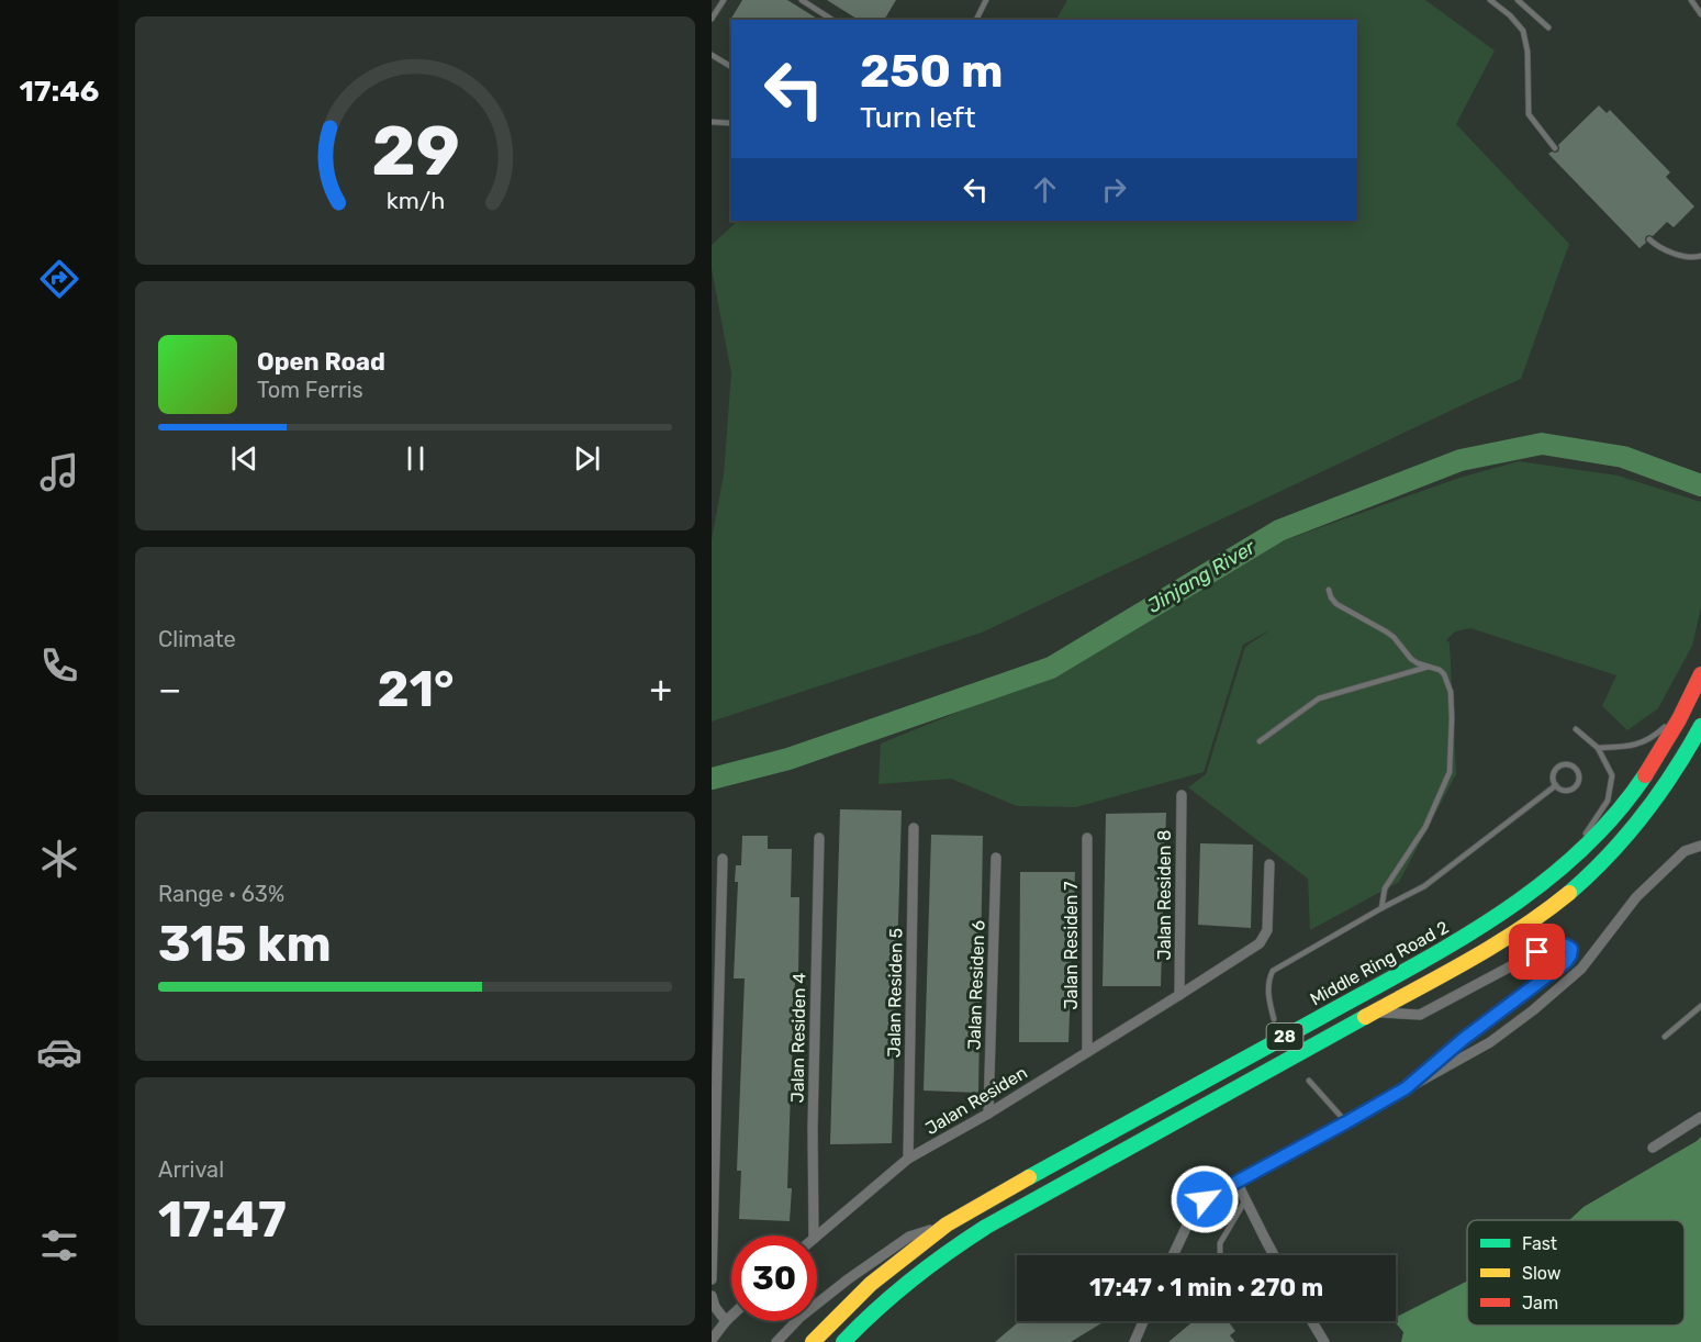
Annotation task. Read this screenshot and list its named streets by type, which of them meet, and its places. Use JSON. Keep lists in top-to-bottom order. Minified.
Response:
{"streets":{"highway":["Middle Ring Road 2","28"],"street":["Jalan Residen 8","Jalan Residen 7","Jalan Residen 6","Jalan Residen 5","Jalan Residen 4","Jalan Residen"]},"crossings":[["Jalan Residen 8","Jalan Residen"],["Jalan Residen 7","Jalan Residen"],["Jalan Residen 6","Jalan Residen"],["Jalan Residen 5","Jalan Residen"]],"water":["Jinjang River"],"legend":["Fast","Slow","Jam"],"page":{"tabs":"17:46","turn":["250 m","Turn left"],"song":["Open Road","Tom Ferris"],"tile":["Climate",["Range · 63%","315 km"],["Arrival","17:47"]],"heat":["−","21°","+"],"limit":"30","trip":"17:47 · 1 min · 270 m","gauge":["29","km/h"]}}
